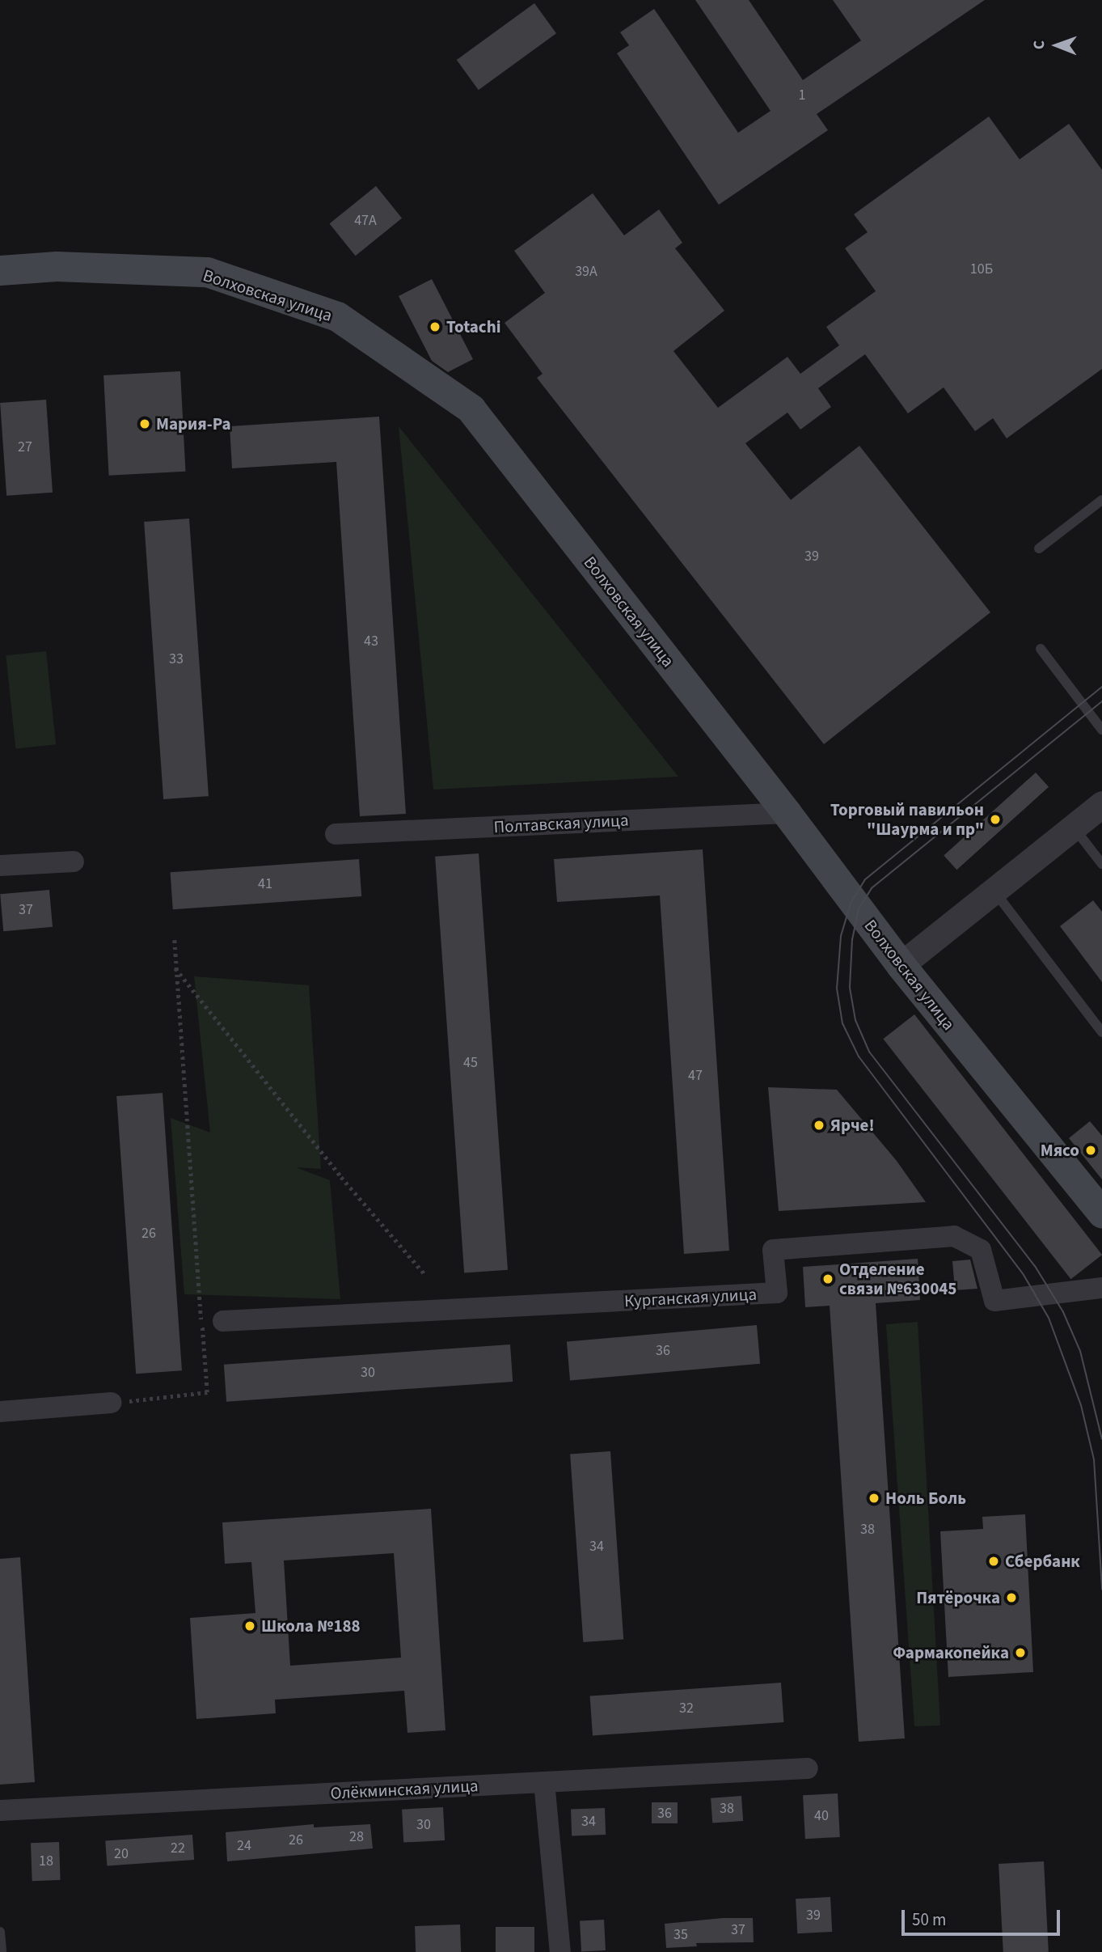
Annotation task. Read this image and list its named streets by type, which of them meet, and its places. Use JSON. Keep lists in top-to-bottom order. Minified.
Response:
{"streets":{"main road":["Волховская улица"],"street":["Полтавская улица","Курганская улица","Олёкминская улица"]},"crossings":[["Волховская улица","Полтавская улица"]],"places":["Totachi","Мария-Ра","Торговый павильон \"Шаурма и пр\"","Ярче!","Мясо","Отделение связи №630045","Ноль Боль","Сбербанк","Пятёрочка","Школа №188","Фармакопейка"],"house_numbers":["1","47А","10Б","39А","27","39","43","33","41","37","45","47","26","36","30","38","34","32","38","36","40","34","30","28","26","24","22","20","18","39","37","35"],"scale_bar":"50 m","north":"left"}
